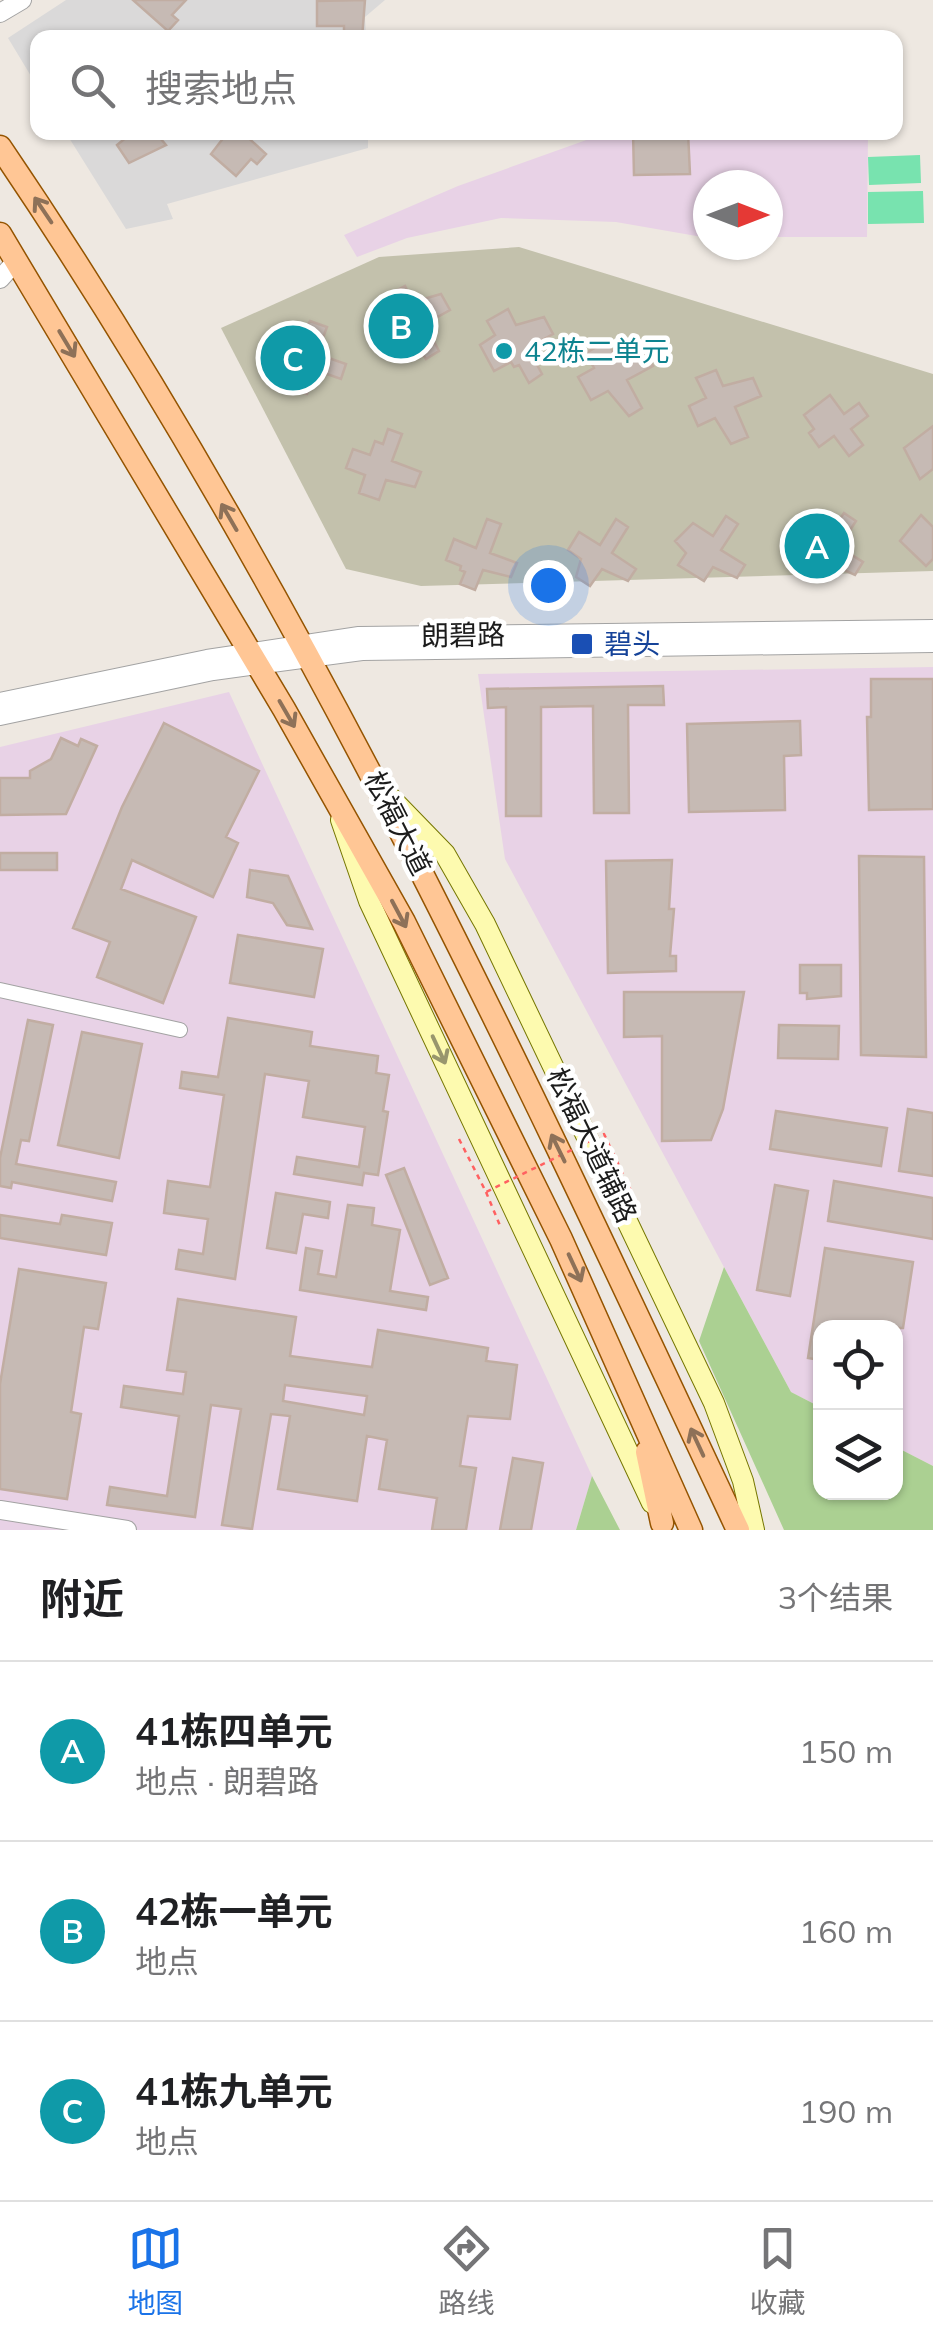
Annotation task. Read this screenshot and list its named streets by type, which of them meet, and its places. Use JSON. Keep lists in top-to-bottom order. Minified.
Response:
{"streets":{"main road":["松福大道","松福大道辅路"],"street":["朗碧路"]},"crossings":[["朗碧路","松福大道"],["松福大道","松福大道辅路"]],"places":{"other":["42栋二单元"],"transit":["碧头"]},"north":"right","page":{"search":"搜索地点","pins":["B","C","A"],"heading":["附近","3个结果"],"list":[{"mark":"A","name":"41栋四单元","note":"地点 · 朗碧路","value":"150 m"},{"mark":"B","name":"42栋一单元","note":"地点","value":"160 m"},{"mark":"C","name":"41栋九单元","note":"地点","value":"190 m"}],"nav":["地图","路线","收藏"]}}
